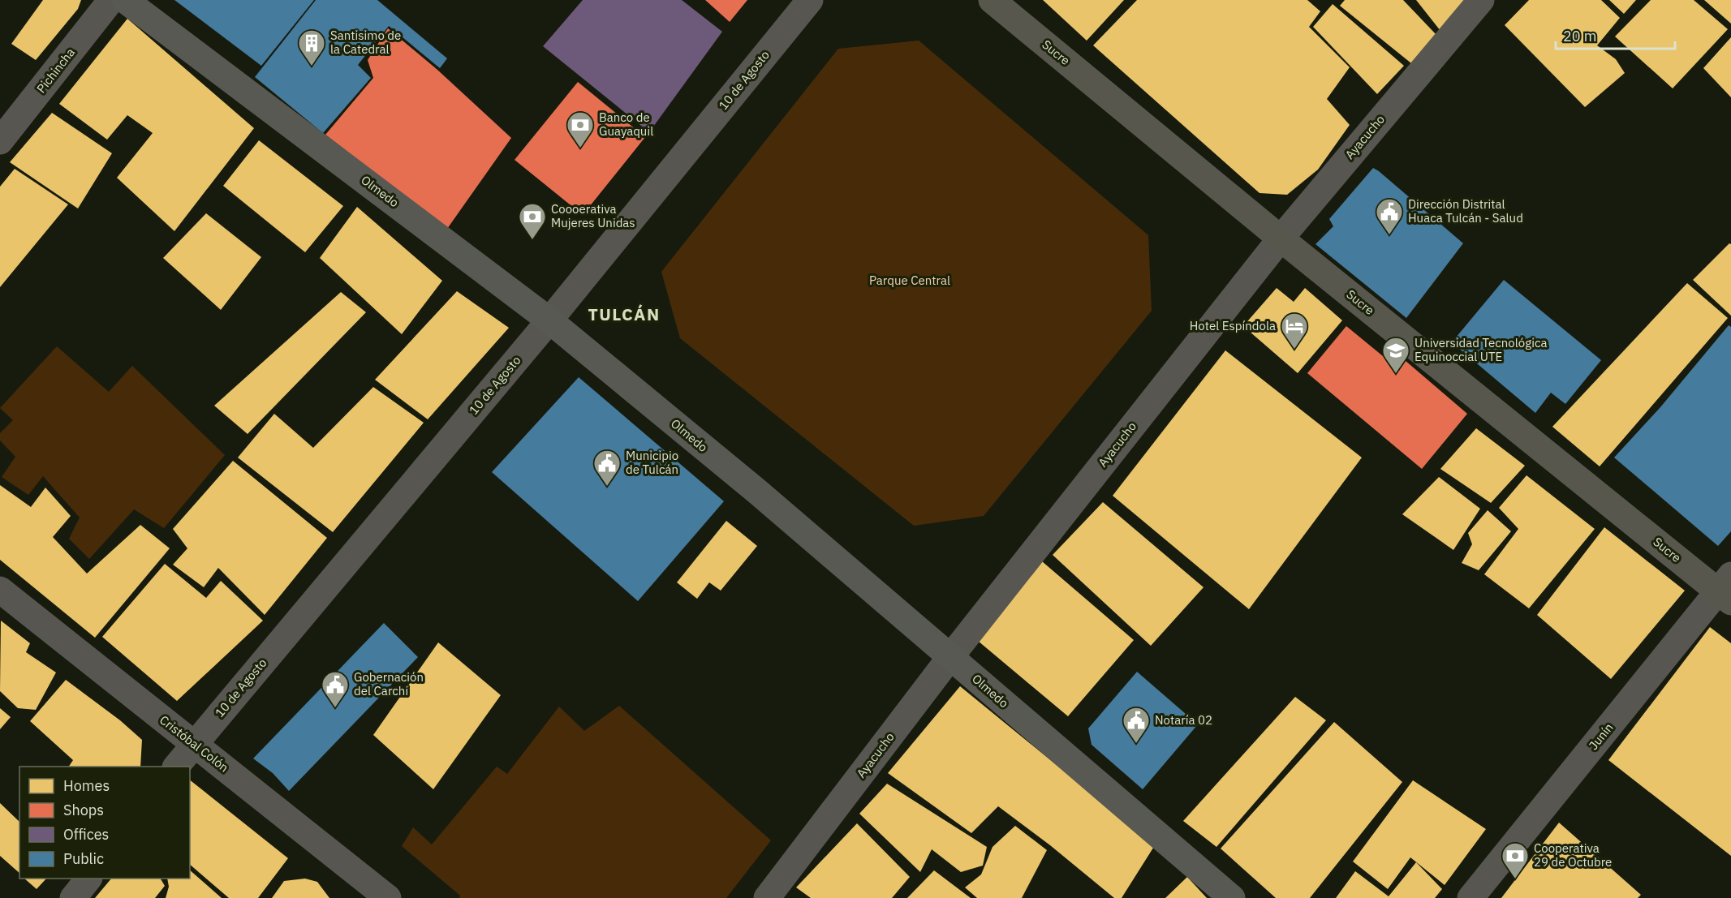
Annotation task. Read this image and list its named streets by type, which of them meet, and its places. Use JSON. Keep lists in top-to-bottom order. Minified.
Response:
{"streets":{"main road":["Sucre"],"street":["Pichincha","10 de Agosto","Ayacucho","Olmedo","Junín","Cristóbal Colón"]},"crossings":[["Sucre","Ayacucho"],["Sucre","Junín"],["10 de Agosto","Olmedo"],["10 de Agosto","Cristóbal Colón"],["Ayacucho","Olmedo"]],"districts":["TULCÁN"],"parks":["Parque Central"],"places":{"building":["Santisimo de la Catedral"],"bank":["Banco de Guayaquil","Coooerativa Mujeres Unidas","Cooperativa 29 de Octubre"],"public building":["Dirección Distrital Huaca Tulcán - Salud","Municipio de Tulcán","Gobernación del Carchi","Notaría 02"],"hotel":["Hotel Espíndola"],"school or university":["Universidad Tecnológica Equinoccial UTE"]},"legend":["Homes","Shops","Offices","Public"],"scale_bar":"20 m"}
